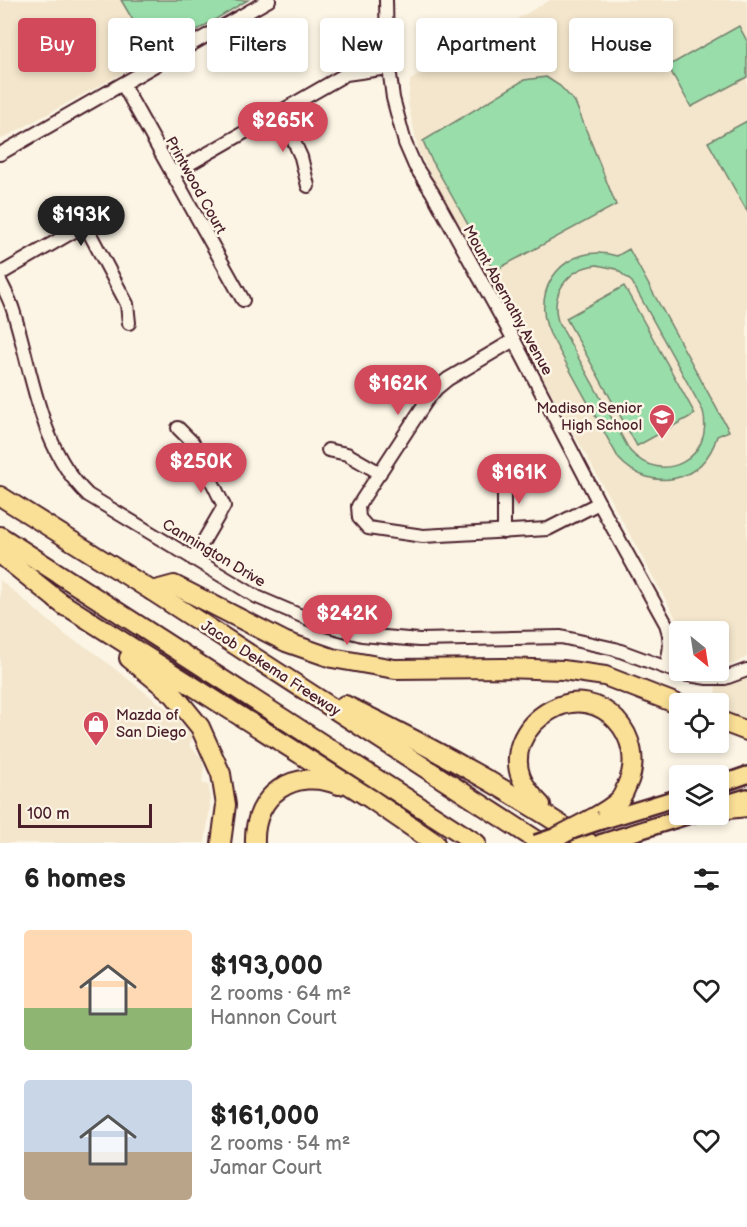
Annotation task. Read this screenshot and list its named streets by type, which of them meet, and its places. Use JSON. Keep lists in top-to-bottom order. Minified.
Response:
{"streets":{"highway":["Jacob Dekema Freeway"],"street":["Printwood Court","Mount Abernathy Avenue","Cannington Drive"]},"crossings":[["Mount Abernathy Avenue","Cannington Drive"]],"places":{"school or university":["Madison Senior High School"],"shop":["Mazda of San Diego"]},"scale_bar":"100 m","north":"bottom right","page":{"chip":["Buy","Rent","Filters","New","Apartment","House"],"price":["$265K","$193K","$162K","$250K","$161K","$242K"],"scale":"100 m","heading":"6 homes","list":[{"name":"$193,000","note":"2 rooms · 64 m² · Hannon Court"},{"name":"$161,000","note":"2 rooms · 54 m² · Jamar Court"}]}}
